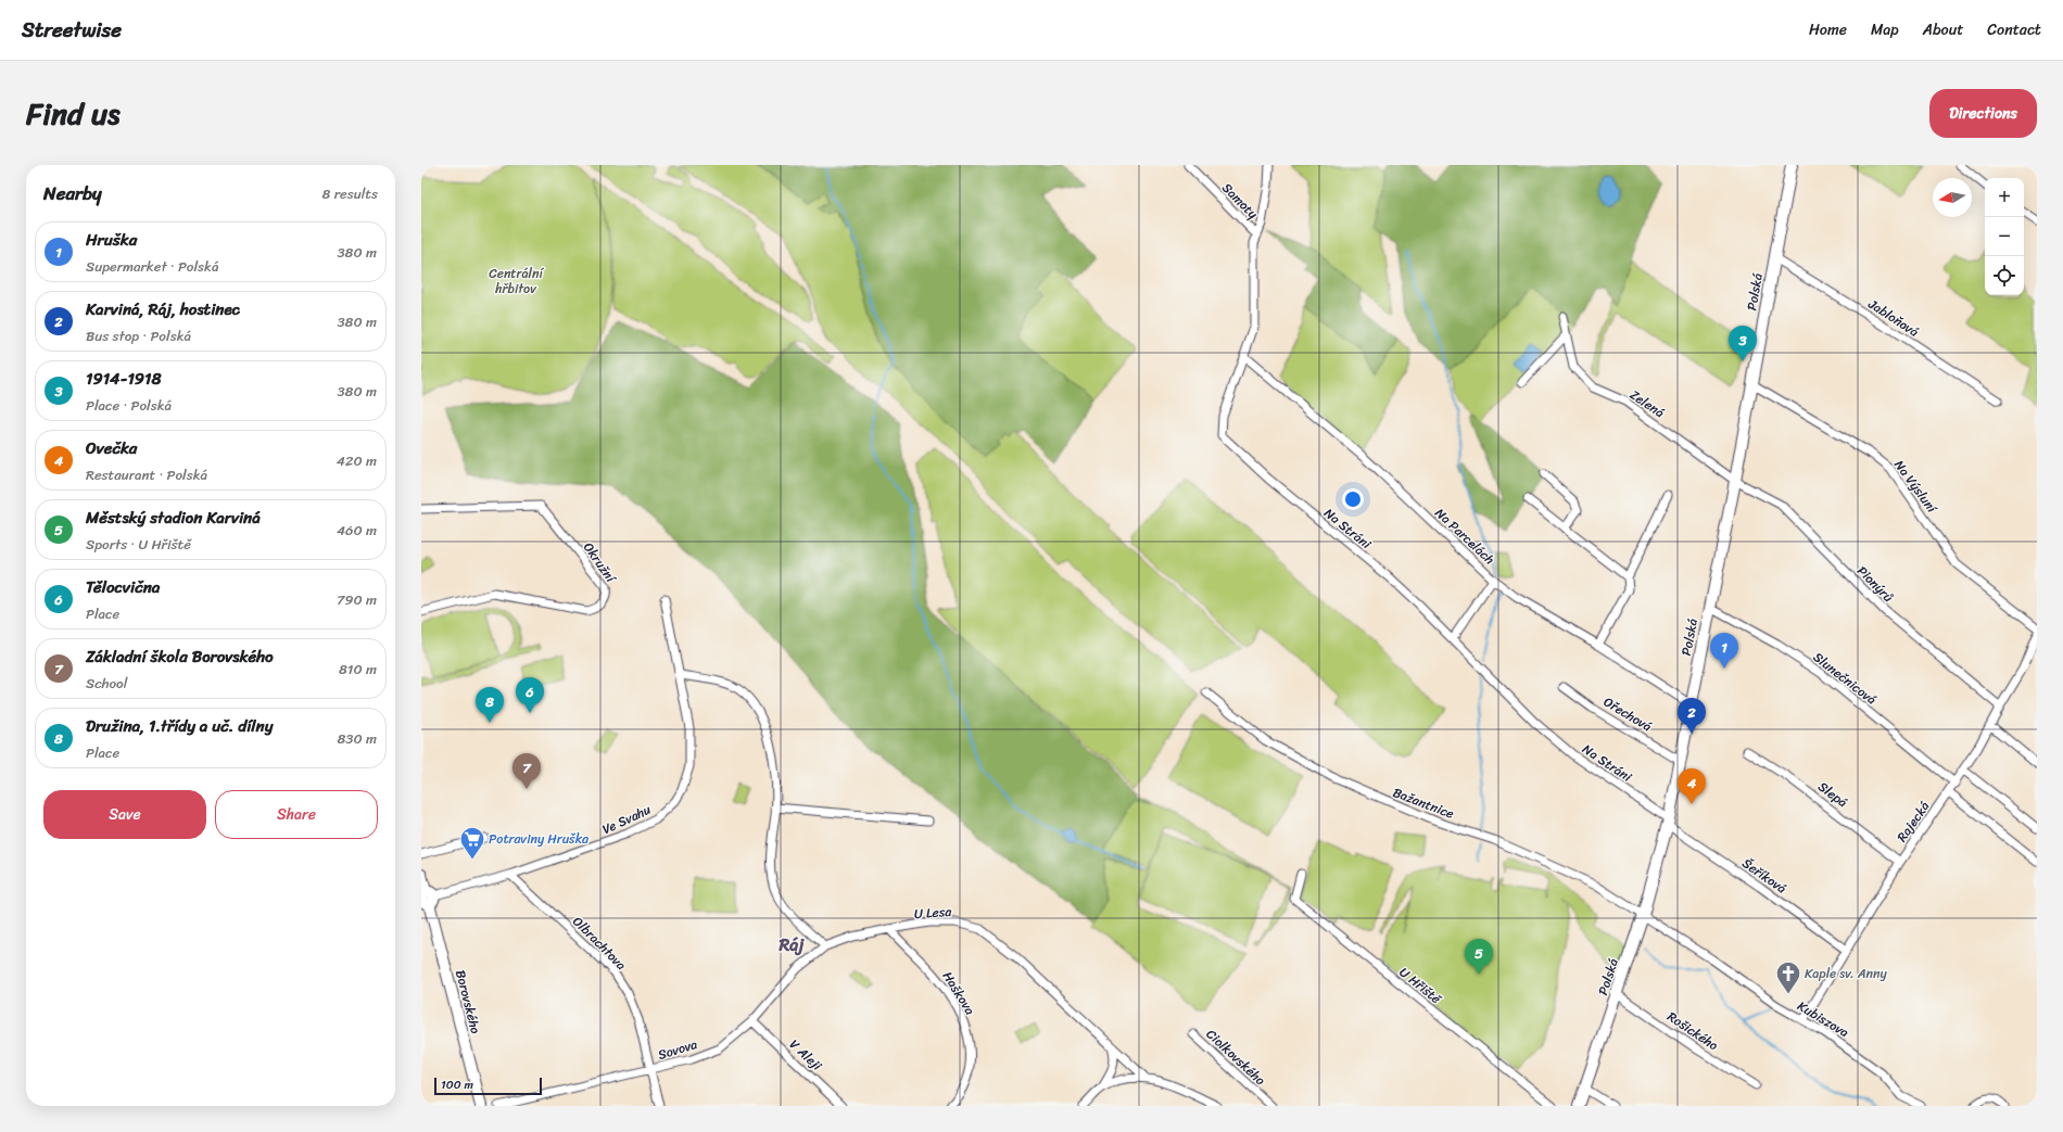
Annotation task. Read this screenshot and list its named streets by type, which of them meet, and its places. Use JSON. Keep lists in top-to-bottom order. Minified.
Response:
{"streets":{"street":["Samoty","Polská","Jabloňová","Zelená","Na Výsluní","Na Stráni","Na Parcelách","Okružní","Pionýrů","Slunečnicová","Ořechová","Slepá","Bažantnice","Ve Svahu","Rajecká","Šeříková","U Lesa","Olbrachtova","U Hřiště","Haškova","Borovského","Kubiszova","Rošického","Sovova","V Aleji","Ciolkovského"]},"crossings":[["Samoty","Na Stráni"],["Polská","Jabloňová"],["Polská","Zelená"],["Polská","Na Výsluní"],["Polská","Na Stráni"],["Polská","Na Parcelách"],["Polská","Pionýrů"],["Polská","Slunečnicová"],["Polská","Ořechová"],["Polská","Bažantnice"],["Polská","Šeříková"],["Polská","Kubiszova"],["Polská","Rošického"],["Zelená","Pionýrů"],["Na Stráni","Na Parcelách"],["Na Stráni","Šeříková"],["Pionýrů","Rajecká"],["Slunečnicová","Rajecká"],["Slepá","Rajecká"],["Bažantnice","Kubiszova"],["Ve Svahu","Olbrachtova"],["Ve Svahu","Borovského"],["Rajecká","Šeříková"],["Rajecká","Kubiszova"],["U Lesa","Haškova"],["U Lesa","Sovova"],["Olbrachtova","Sovova"],["Sovova","V Aleji"]],"districts":["Ráj"],"parks":["Centrální hřbitov"],"places":{"supermarket":["Potraviny Hruška"],"church":["Kaple sv. Anny"]},"scale_bar":"100 m","north":"left","page":{"header":"Streetwise","nav":["Home","Map","About","Contact"],"title":"Find us","buttons":["Directions",["Save","Share"]],"heading":["Nearby","8 results"],"map_buttons":["+","−"],"list":[{"mark":"1","name":"Hruška","note":"Supermarket · Polská","value":"380 m"},{"mark":"2","name":"Karviná, Ráj, hostinec","note":"Bus stop · Polská","value":"380 m"},{"mark":"3","name":"1914-1918","note":"Place · Polská","value":"380 m"},{"mark":"4","name":"Ovečka","note":"Restaurant · Polská","value":"420 m"},{"mark":"5","name":"Městský stadion Karviná","note":"Sports · U Hřiště","value":"460 m"},{"mark":"6","name":"Tělocvična","note":"Place","value":"790 m"},{"mark":"7","name":"Základní škola Borovského","note":"School","value":"810 m"},{"mark":"8","name":"Družina, 1.třídy a uč. dílny","note":"Place","value":"830 m"}],"pins":["3","1","6","8","2","7","4","5"],"scale":"100 m"}}
